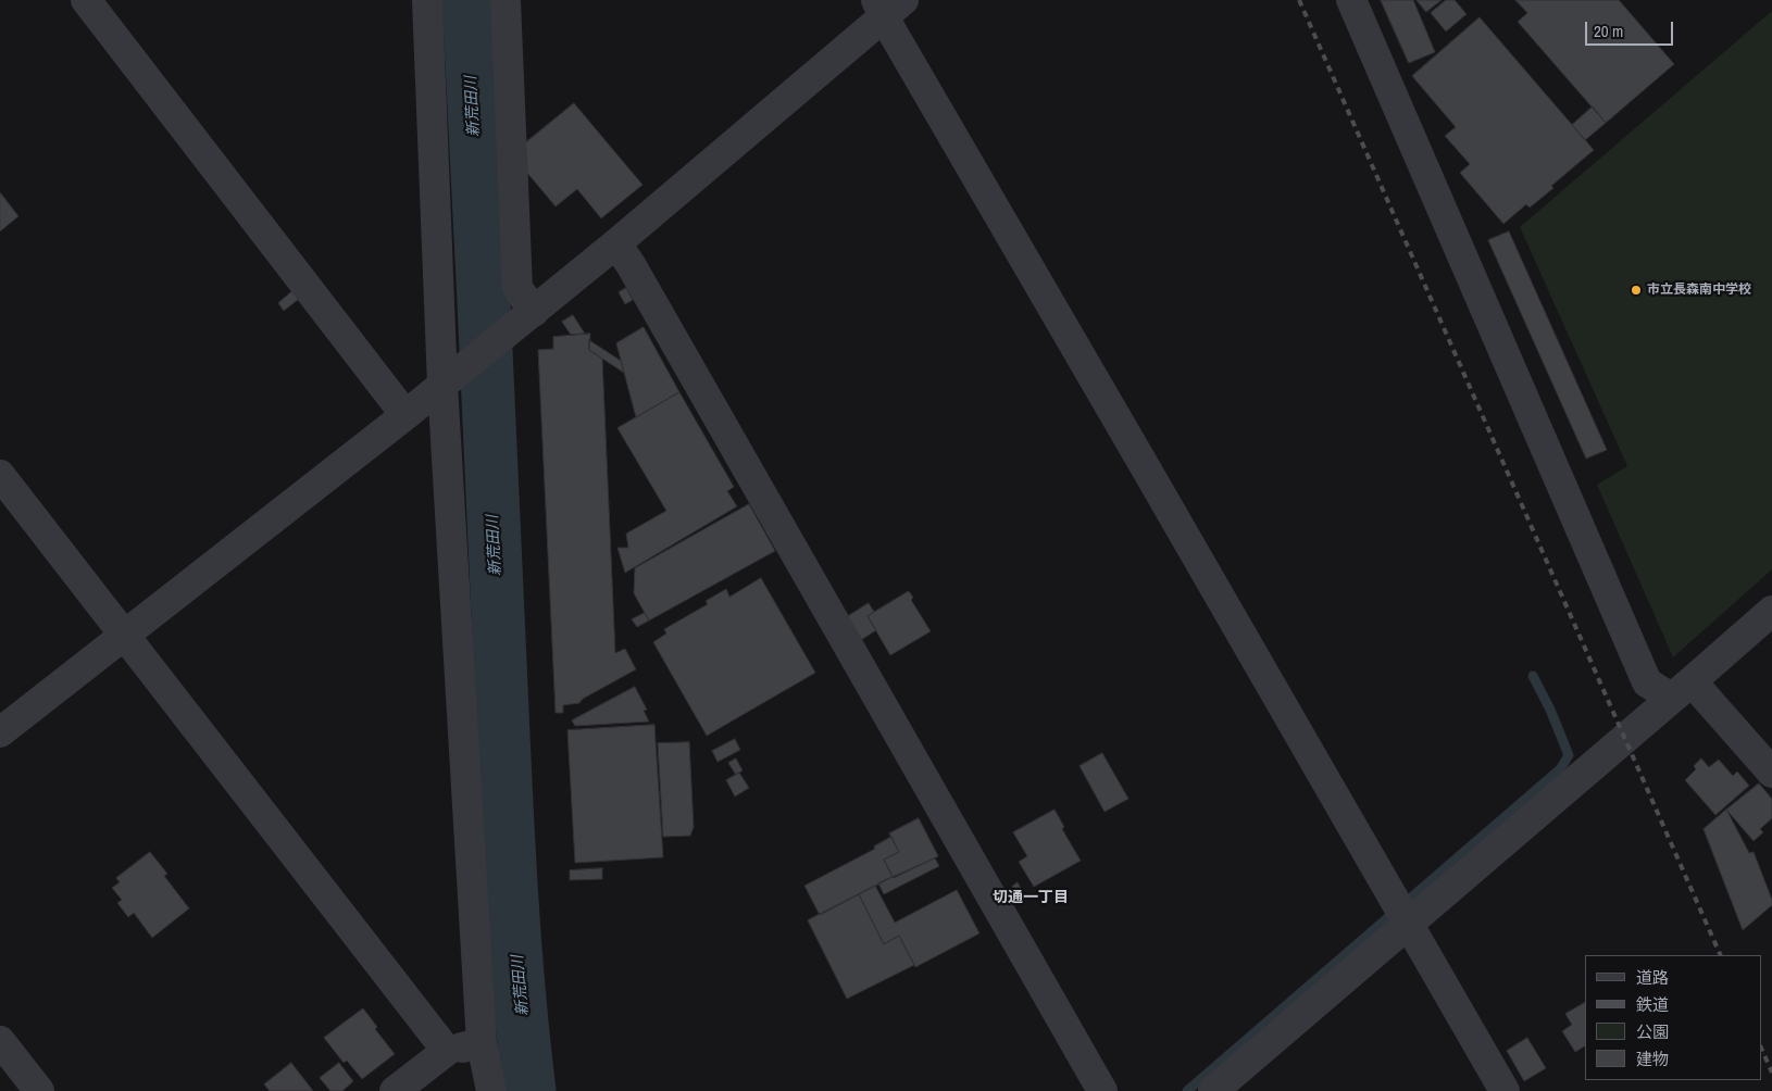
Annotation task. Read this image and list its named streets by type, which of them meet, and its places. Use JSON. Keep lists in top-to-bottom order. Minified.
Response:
{"districts":["切通一丁目"],"water":["新荒田川"],"places":["市立長森南中学校"],"legend":["道路","鉄道","公園","建物"],"scale_bar":"20 m"}
